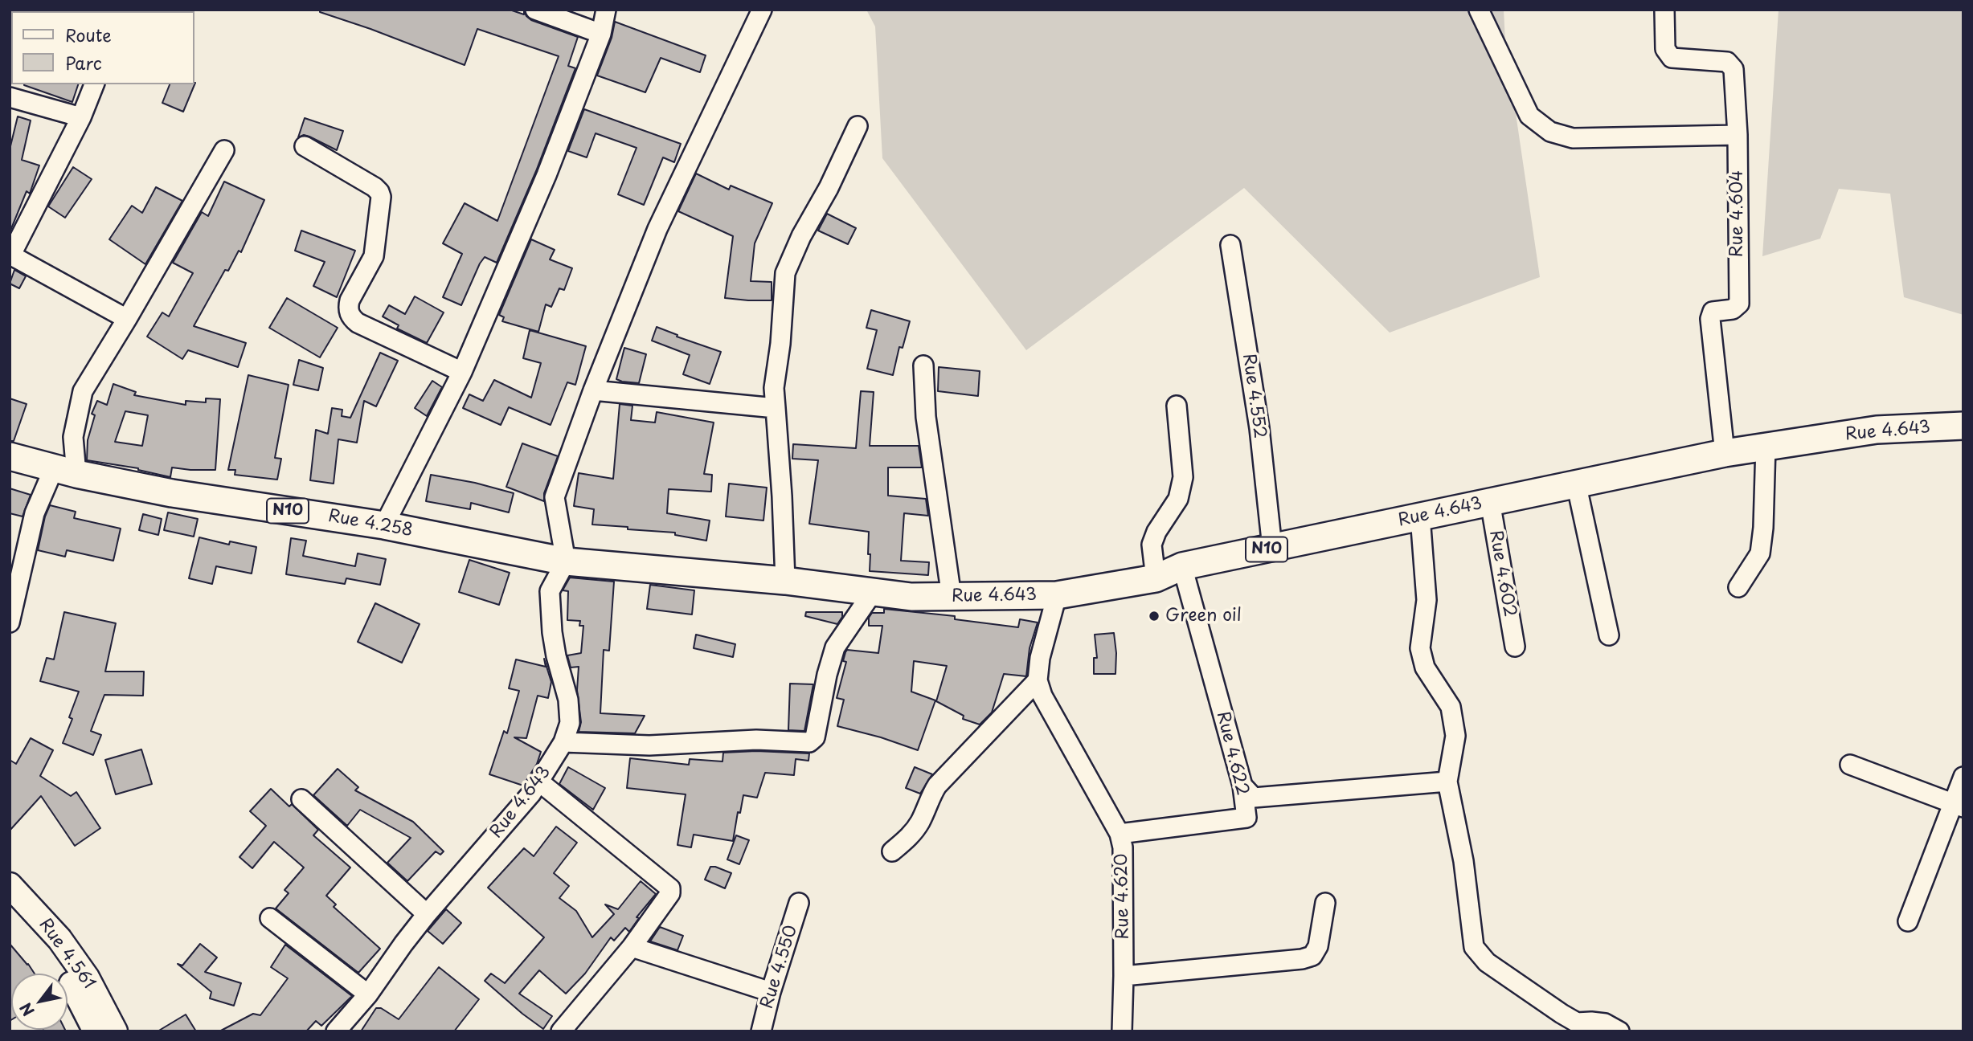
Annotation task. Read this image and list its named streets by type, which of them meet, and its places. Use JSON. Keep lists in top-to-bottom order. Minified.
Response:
{"streets":{"highway":["Rue 4.643","N10","Rue 4.258"],"main road":["Rue 4.561"],"street":["Rue 4.604","Rue 4.552","Rue 4.602","Rue 4.622","Rue 4.620","Rue 4.550"]},"crossings":[["Rue 4.604","Rue 4.643"],["Rue 4.552","Rue 4.643"],["Rue 4.643","Rue 4.258"],["Rue 4.643","Rue 4.602"],["Rue 4.643","Rue 4.622"],["Rue 4.622","Rue 4.620"]],"places":["Green oil"],"legend":["Route","Parc"],"north":"bottom left"}
